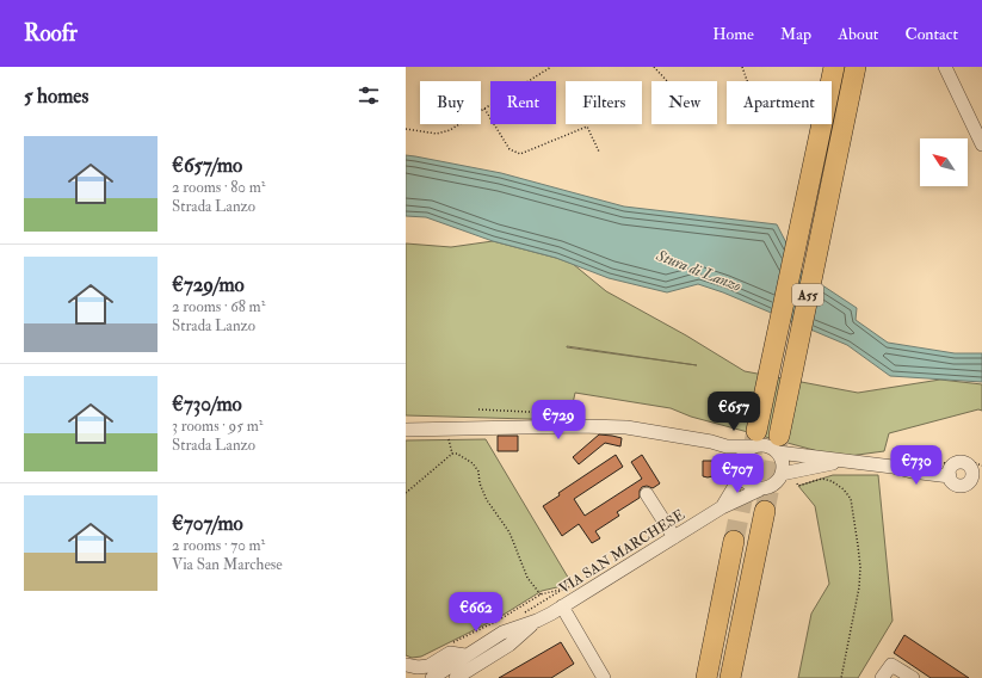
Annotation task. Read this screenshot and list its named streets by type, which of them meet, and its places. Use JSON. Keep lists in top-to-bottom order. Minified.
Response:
{"streets":{"highway":["A55"],"street":["VIA SAN MARCHESE"]},"crossings":[["A55","VIA SAN MARCHESE"]],"water":["Stura di Lanzo"],"north":"top left","page":{"header":"Roofr","nav":["Home","Map","About","Contact"],"heading":"5 homes","chip":["Buy","Rent","Filters","New","Apartment"],"list":[{"name":"€657/mo","note":"2 rooms · 80 m² · Strada Lanzo"},{"name":"€729/mo","note":"2 rooms · 68 m² · Strada Lanzo"},{"name":"€730/mo","note":"3 rooms · 95 m² · Strada Lanzo"},{"name":"€707/mo","note":"2 rooms · 70 m² · Via San Marchese"}],"price":["€657","€729","€730","€707","€662"]}}
